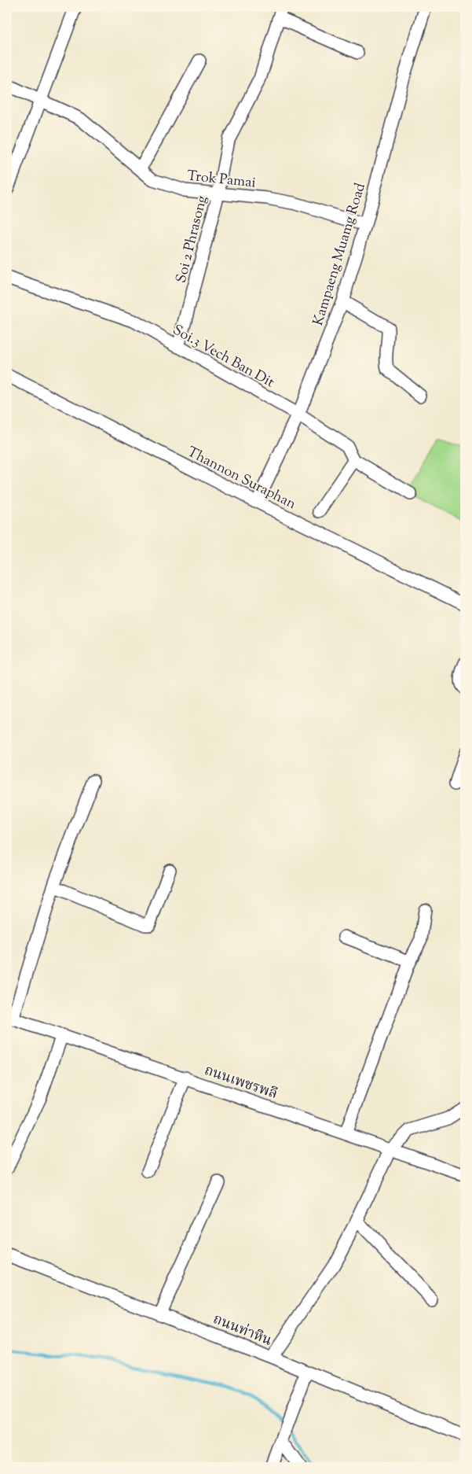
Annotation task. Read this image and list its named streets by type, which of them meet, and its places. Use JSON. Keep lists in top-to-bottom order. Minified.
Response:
{"streets":{"street":["Trok Pamai","Soi 2 Phrasong","Kampaeng Muamg Road","Soi.3 Vech Ban Dit","Thannon Suraphan","ถนนเพชรพลี","ถนนท่าหิน"]},"crossings":[["Trok Pamai","Soi 2 Phrasong"],["Trok Pamai","Kampaeng Muamg Road"],["Soi 2 Phrasong","Soi.3 Vech Ban Dit"],["Kampaeng Muamg Road","Soi.3 Vech Ban Dit"],["Kampaeng Muamg Road","Thannon Suraphan"]]}
